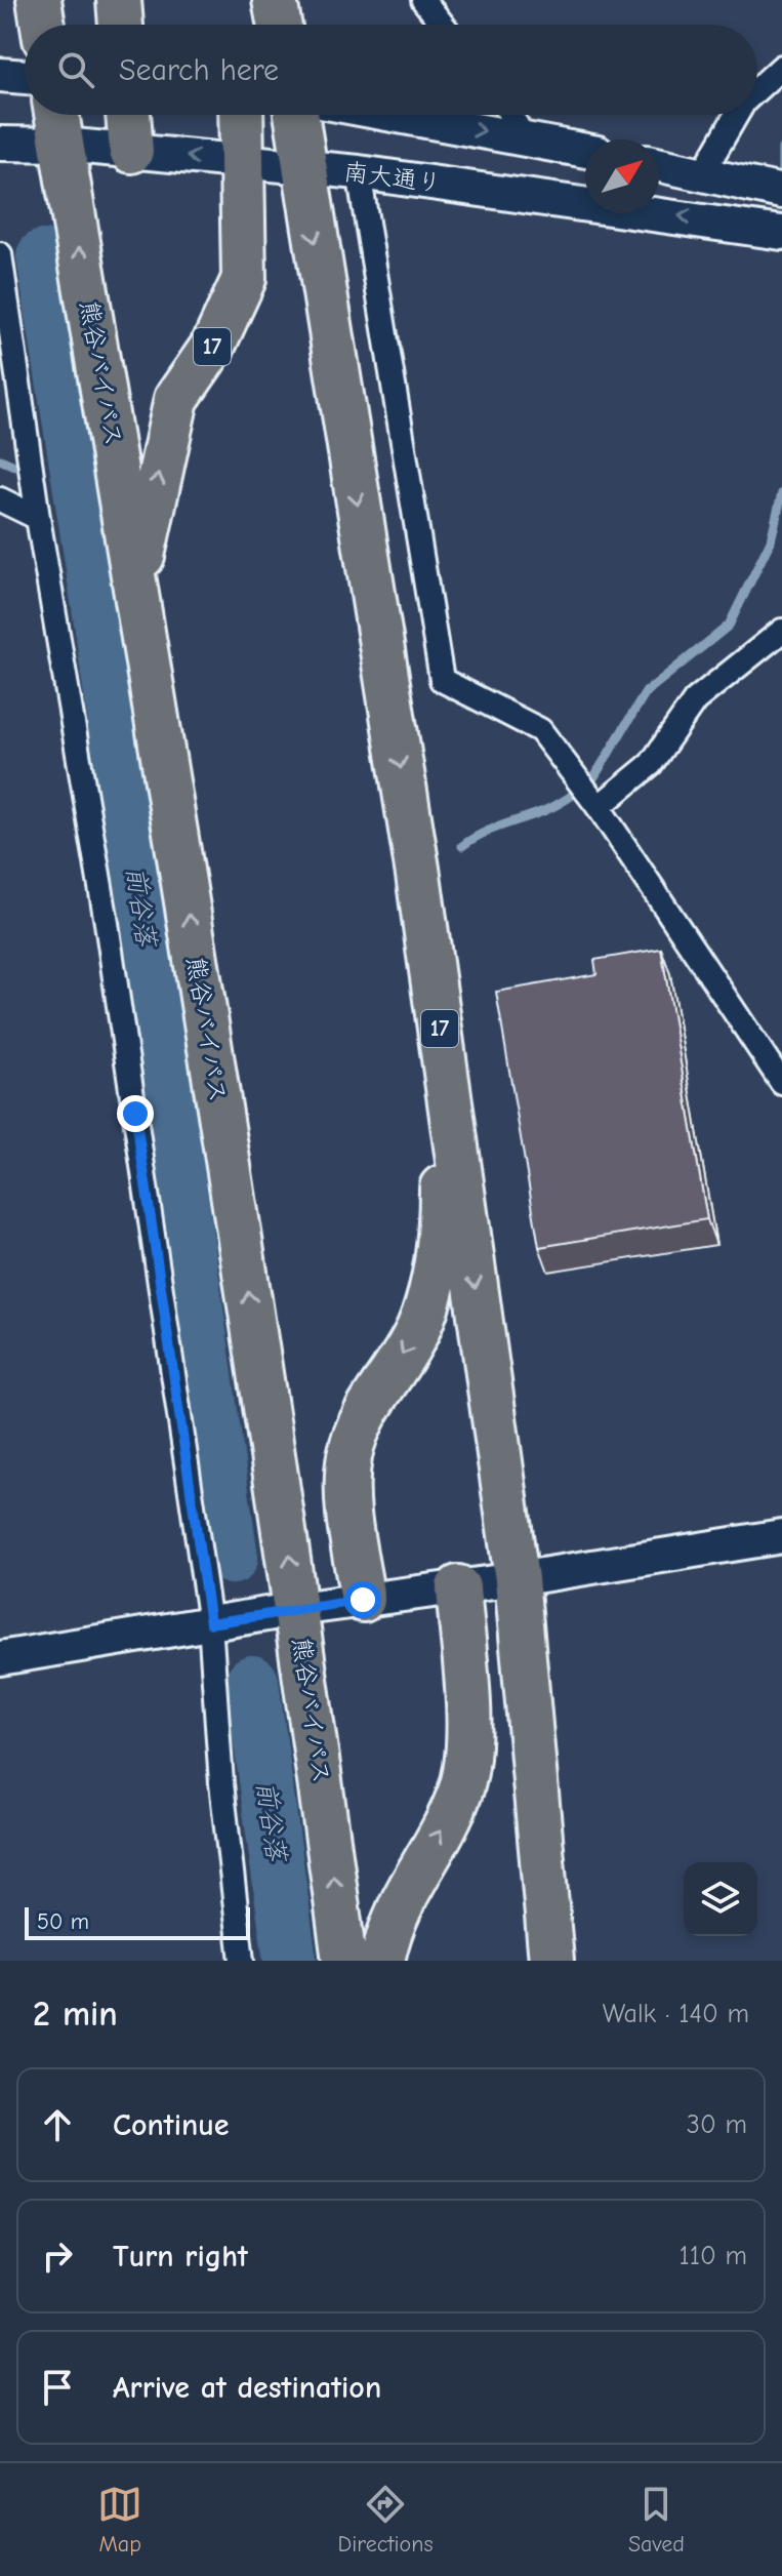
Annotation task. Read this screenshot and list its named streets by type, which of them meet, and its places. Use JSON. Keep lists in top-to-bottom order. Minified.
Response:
{"streets":{"highway":["17","熊谷バイパス"],"street":["南大通り"]},"crossings":[["南大通り","17"],["南大通り","熊谷バイパス"],["17","熊谷バイパス"]],"water":["前谷落"],"scale_bar":"50 m","north":"top right","page":{"search":"Search here","scale":"50 m","heading":["2 min","Walk · 140 m"],"list":[["Continue","30 m"],["Turn right","110 m"],"Arrive at destination"],"nav":["Map","Directions","Saved"]}}
